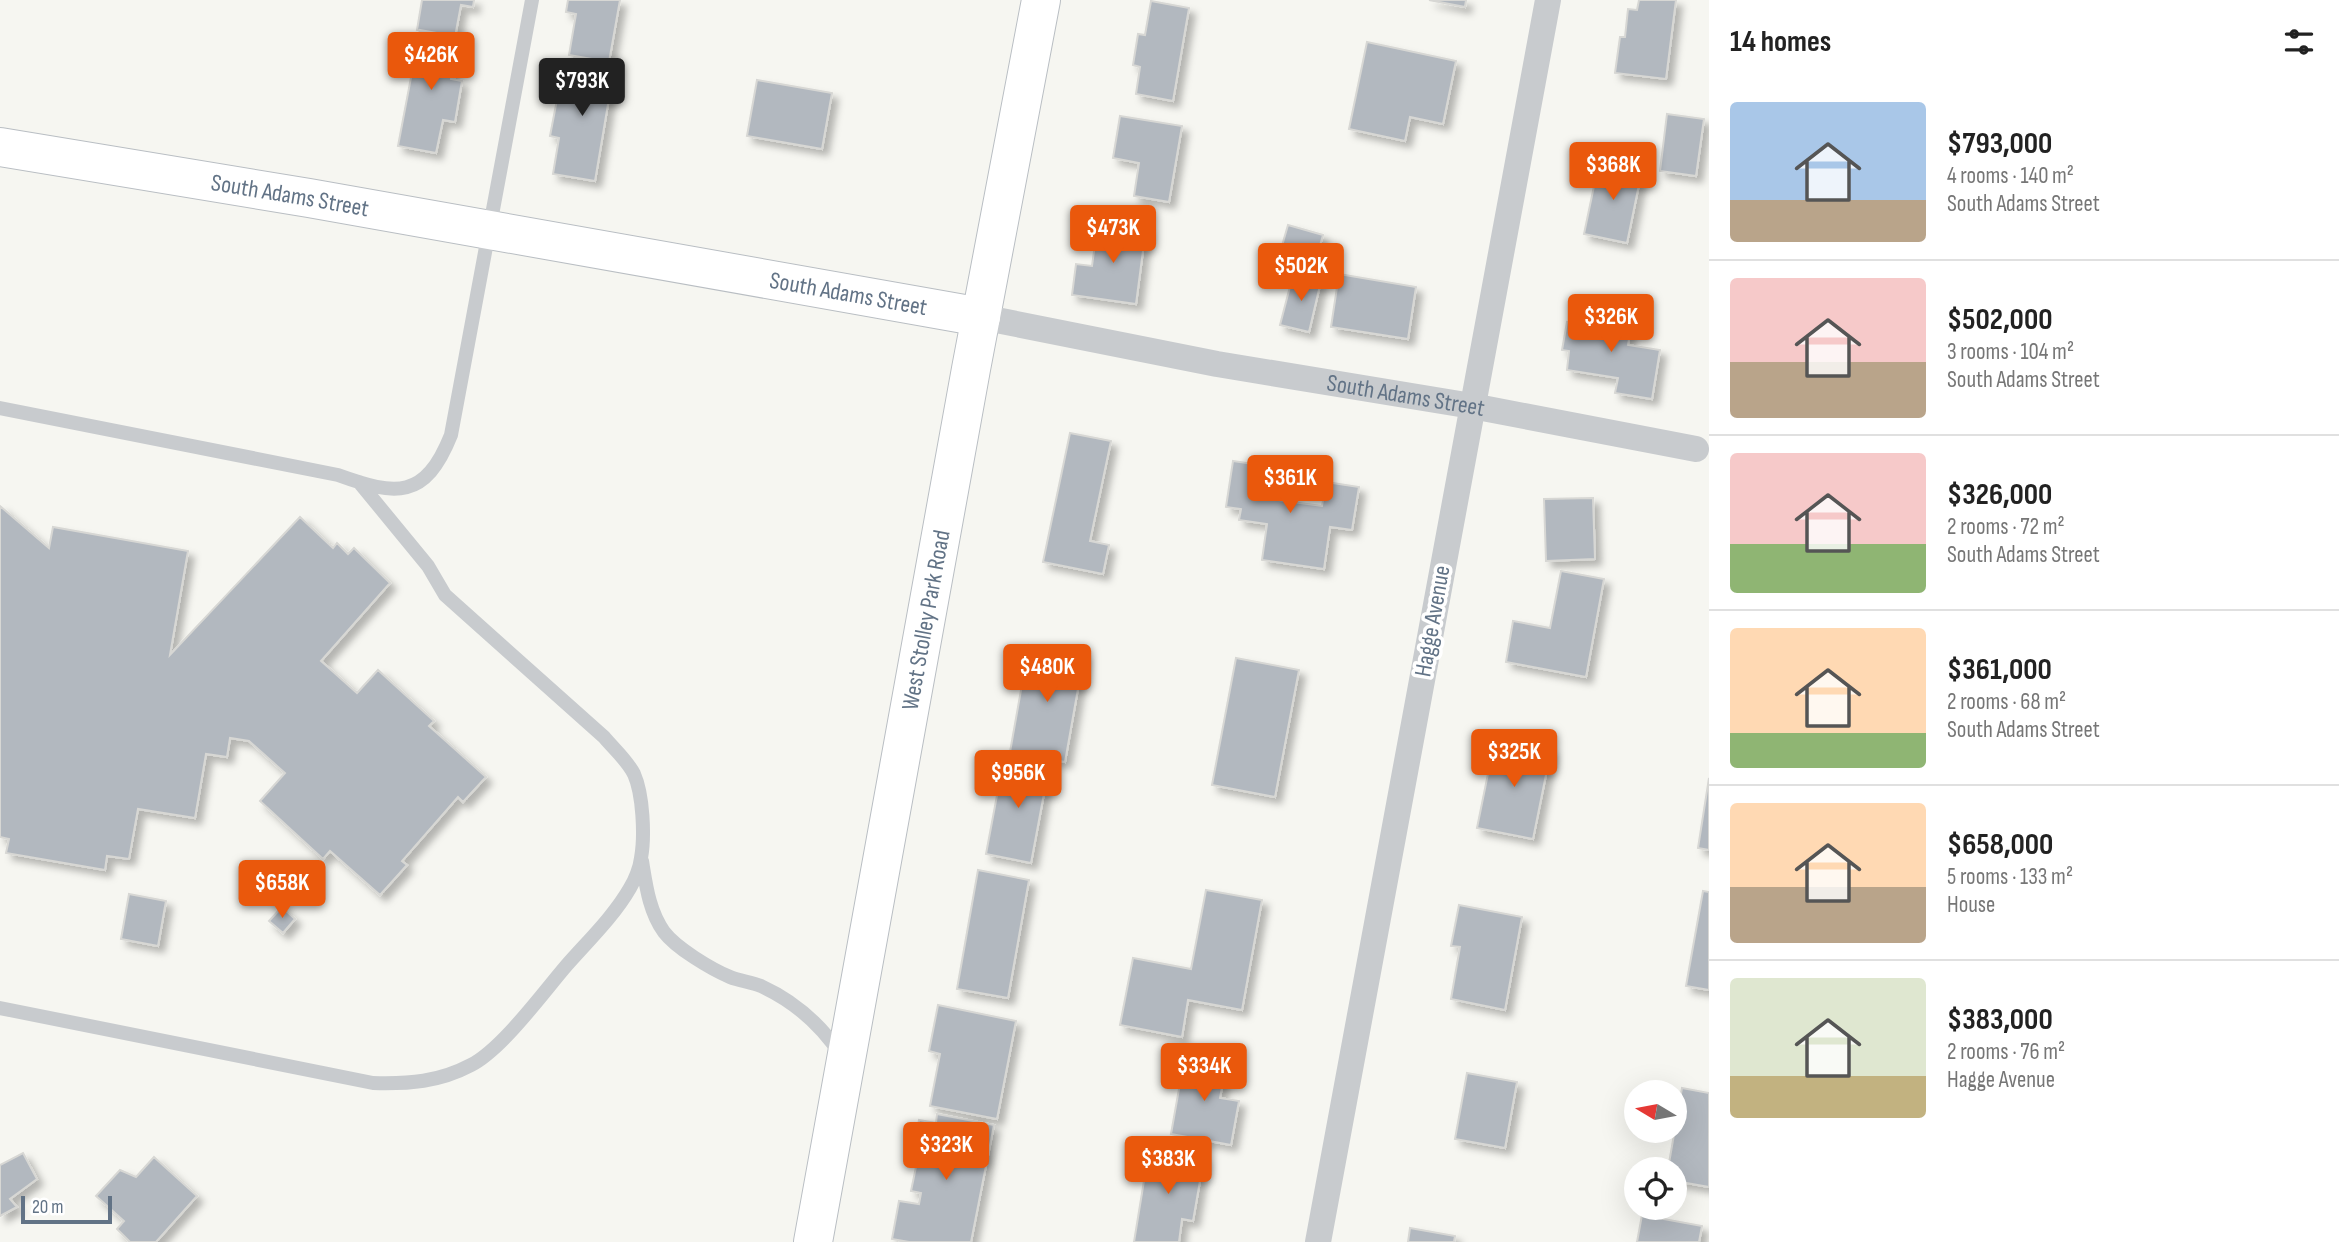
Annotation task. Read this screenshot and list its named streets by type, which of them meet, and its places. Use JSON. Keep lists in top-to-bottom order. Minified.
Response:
{"streets":{"main road":["South Adams Street","West Stolley Park Road"],"street":["Hagge Avenue"]},"crossings":[["South Adams Street","West Stolley Park Road"],["South Adams Street","Hagge Avenue"]],"scale_bar":"20 m","north":"left","page":{"heading":"14 homes","price":["$426K","$793K","$368K","$473K","$502K","$326K","$361K","$480K","$325K","$956K","$658K","$334K","$323K","$383K"],"list":[{"name":"$793,000","note":"4 rooms · 140 m² · South Adams Street"},{"name":"$502,000","note":"3 rooms · 104 m² · South Adams Street"},{"name":"$326,000","note":"2 rooms · 72 m² · South Adams Street"},{"name":"$361,000","note":"2 rooms · 68 m² · South Adams Street"},{"name":"$658,000","note":"5 rooms · 133 m² · House"},{"name":"$383,000","note":"2 rooms · 76 m² · Hagge Avenue"}],"scale":"20 m"}}
